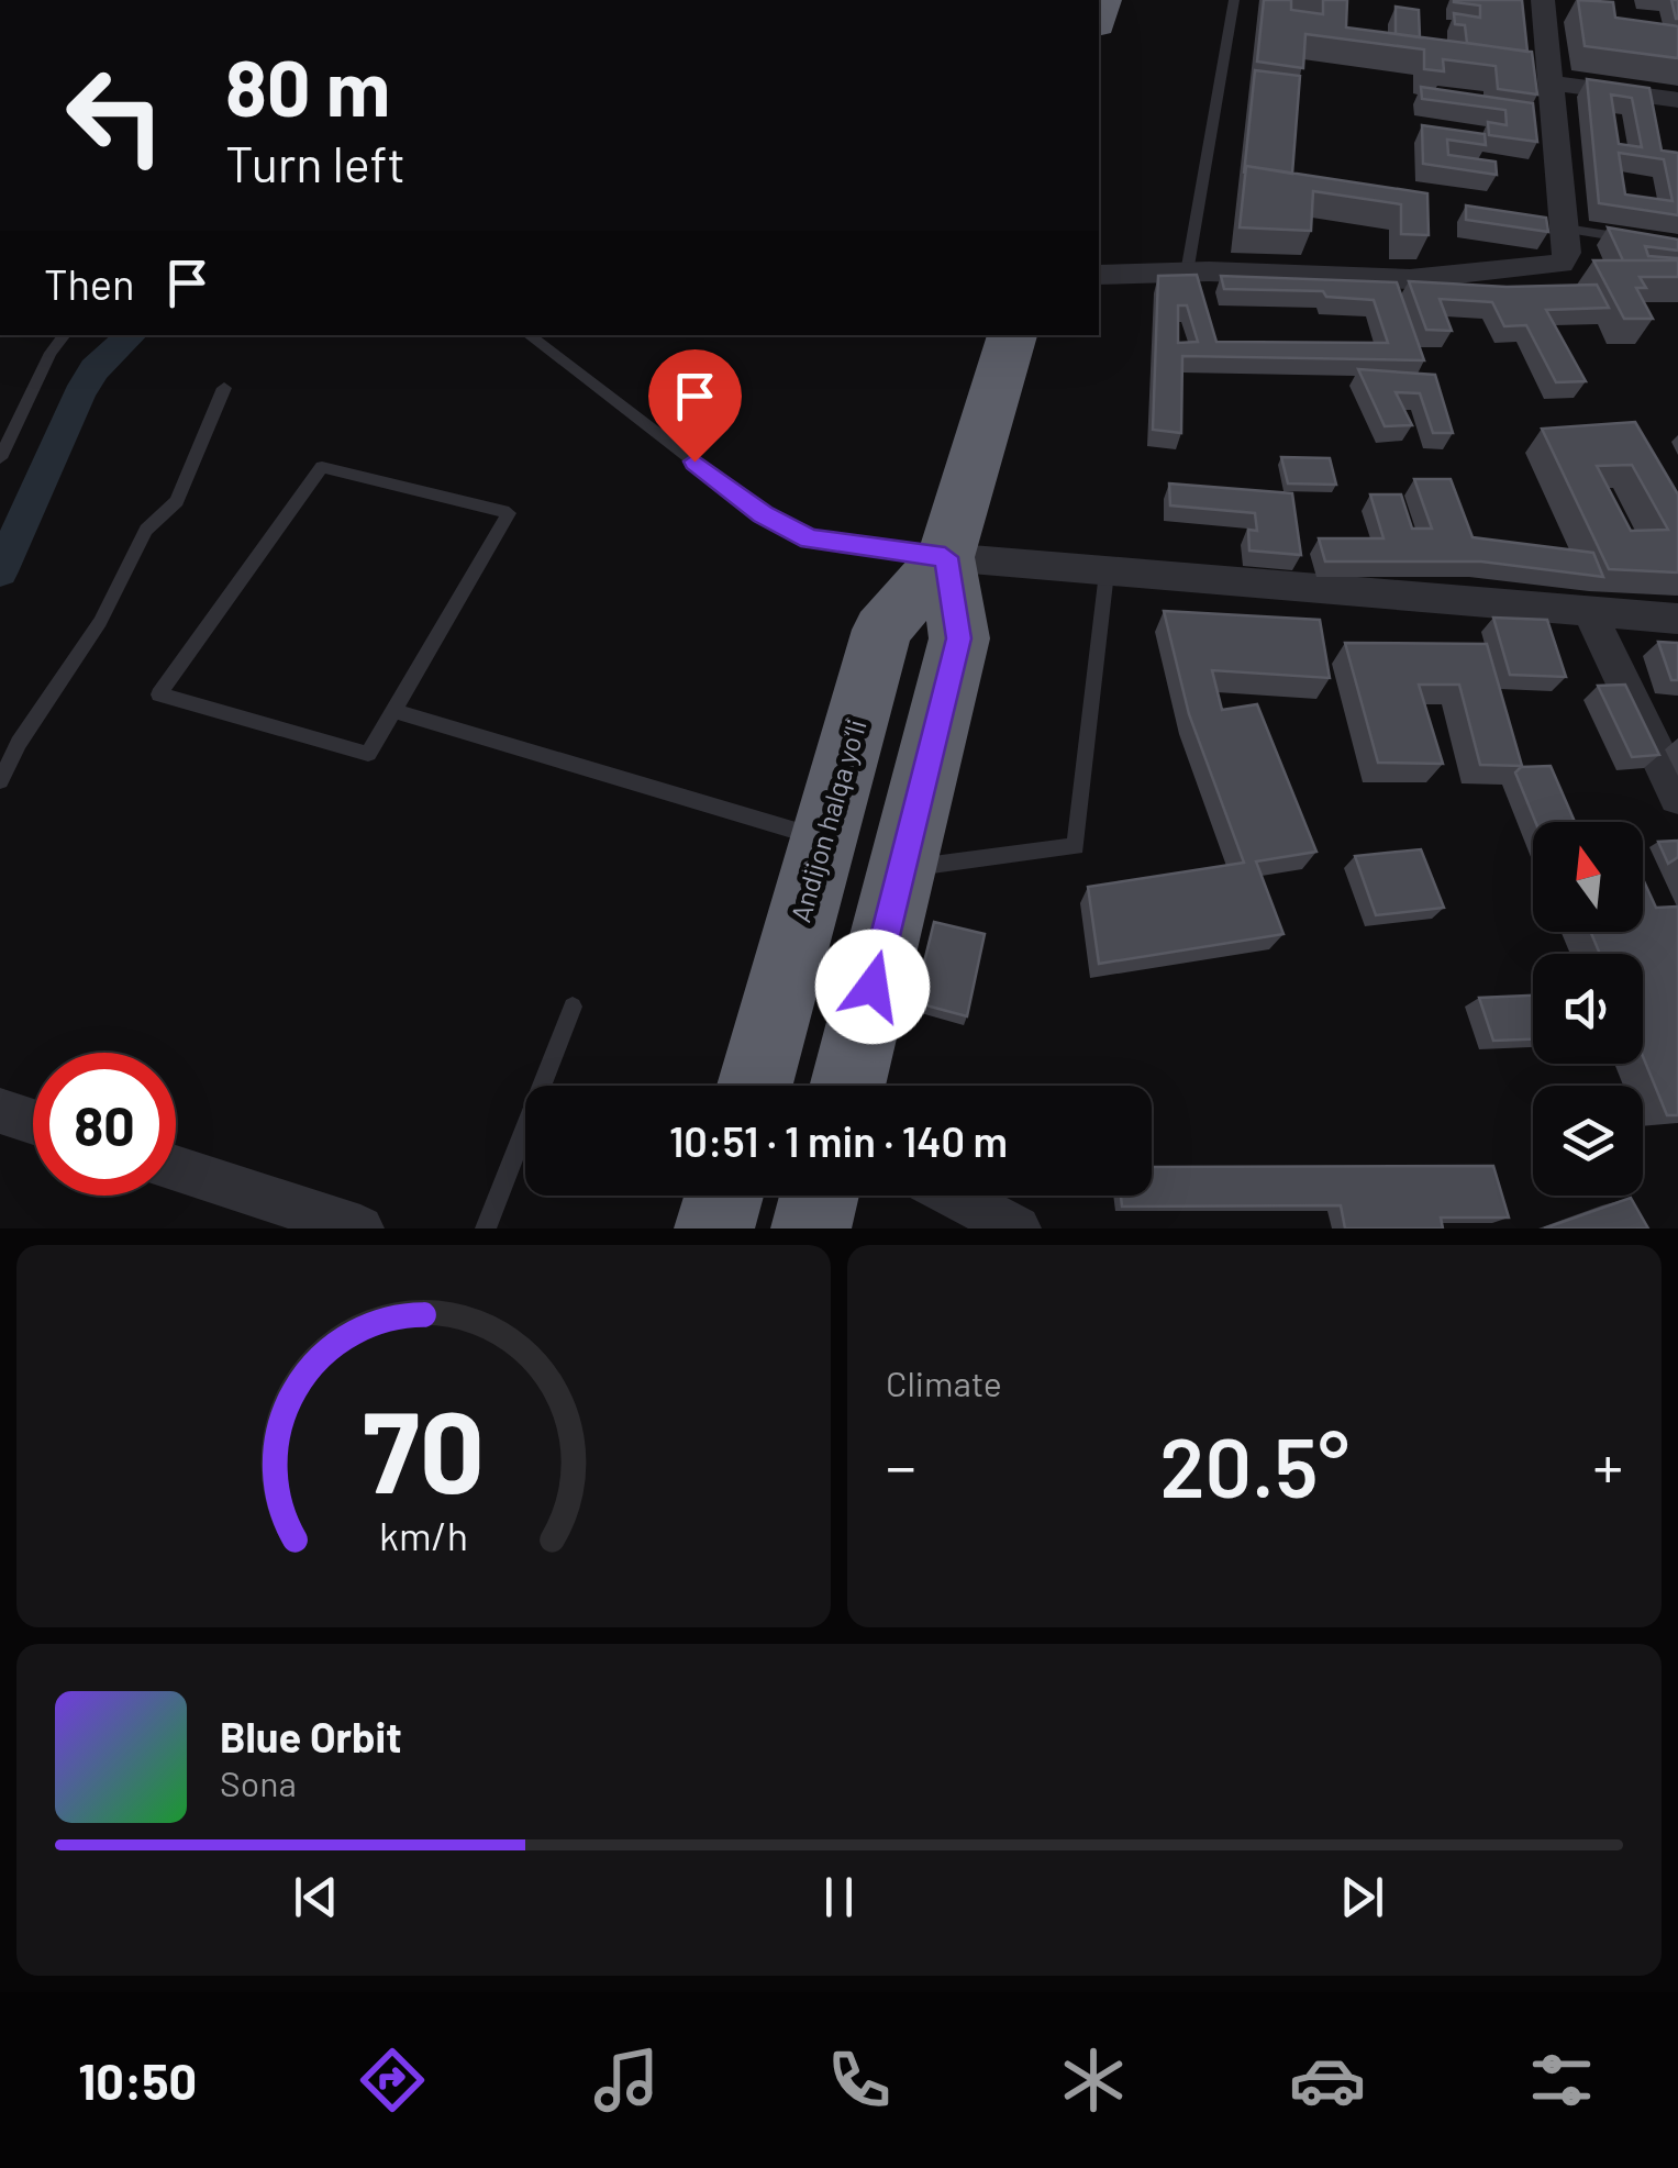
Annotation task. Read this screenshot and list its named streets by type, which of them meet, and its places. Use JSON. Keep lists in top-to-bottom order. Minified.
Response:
{"streets":{"highway":["Andijon halqa yo‘li"]},"north":"top","page":{"turn":["80 m","Turn left"],"then":"Then","limit":"80","trip":"10:51 · 1 min · 140 m","tile":"Climate","heat":["−","20.5°","+"],"song":["Blue Orbit","Sona"],"tabs":"10:50","gauge":["70","km/h"]}}
